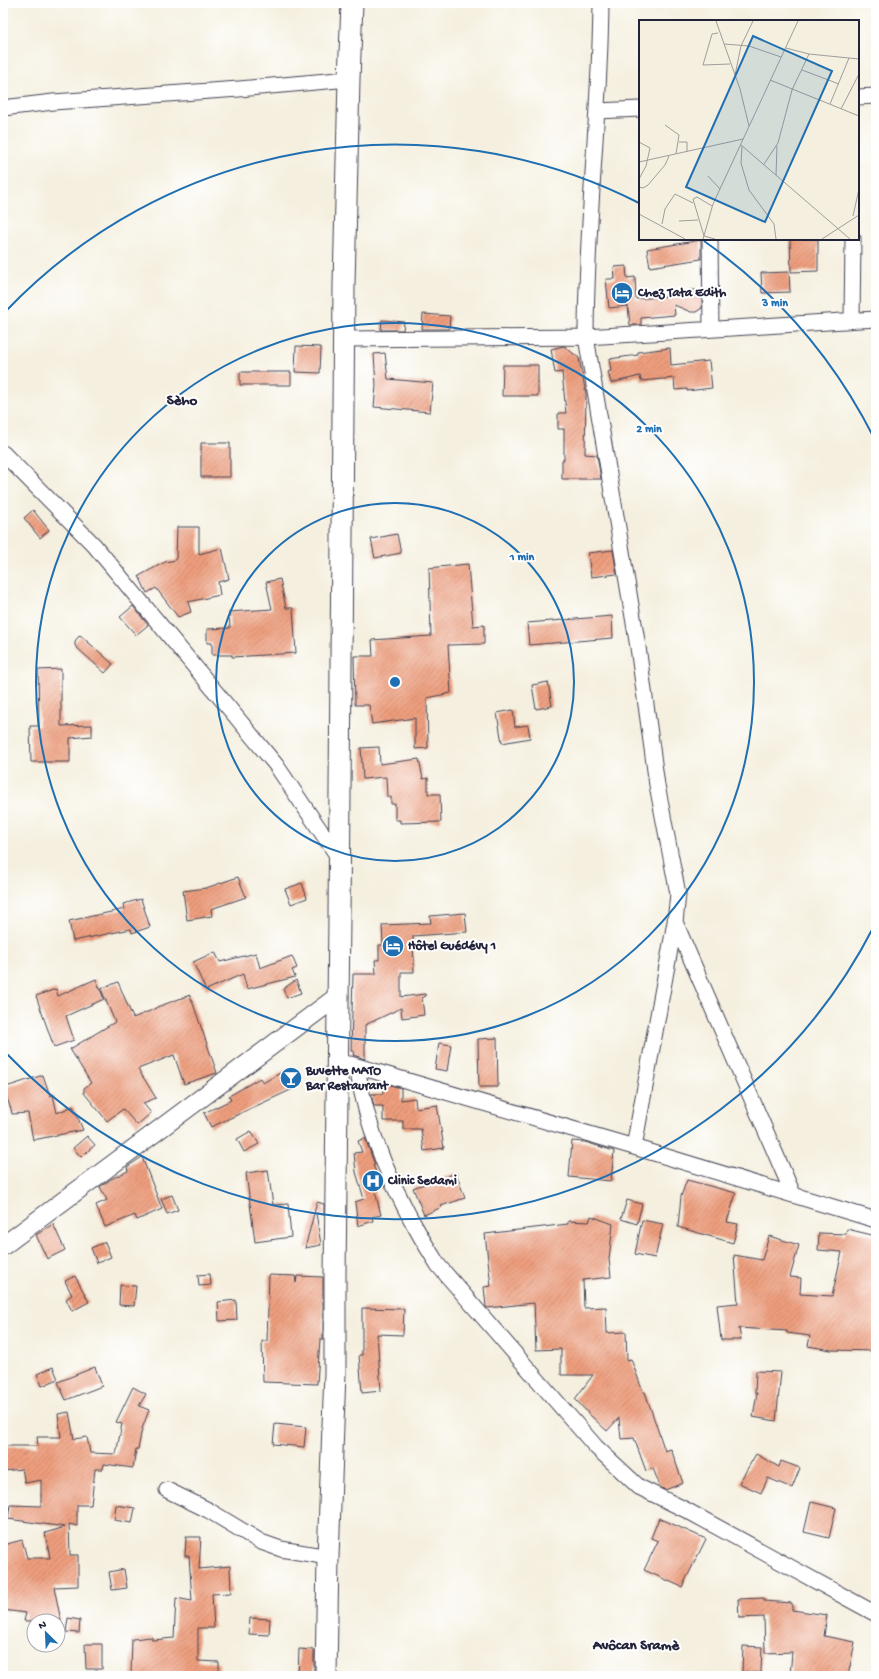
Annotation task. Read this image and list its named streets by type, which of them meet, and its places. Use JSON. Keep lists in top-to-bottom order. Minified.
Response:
{"districts":["Sèho","Avôcan Sramè"],"places":{"hotel":["Chez Tata Edith","Hôtel Guédévy 1"],"bar":["Buvette MATO Bar Restaurant"],"hospital":["Clinic Sedami"]},"north":"top left","rings":["3 min","2 min","1 min"]}
